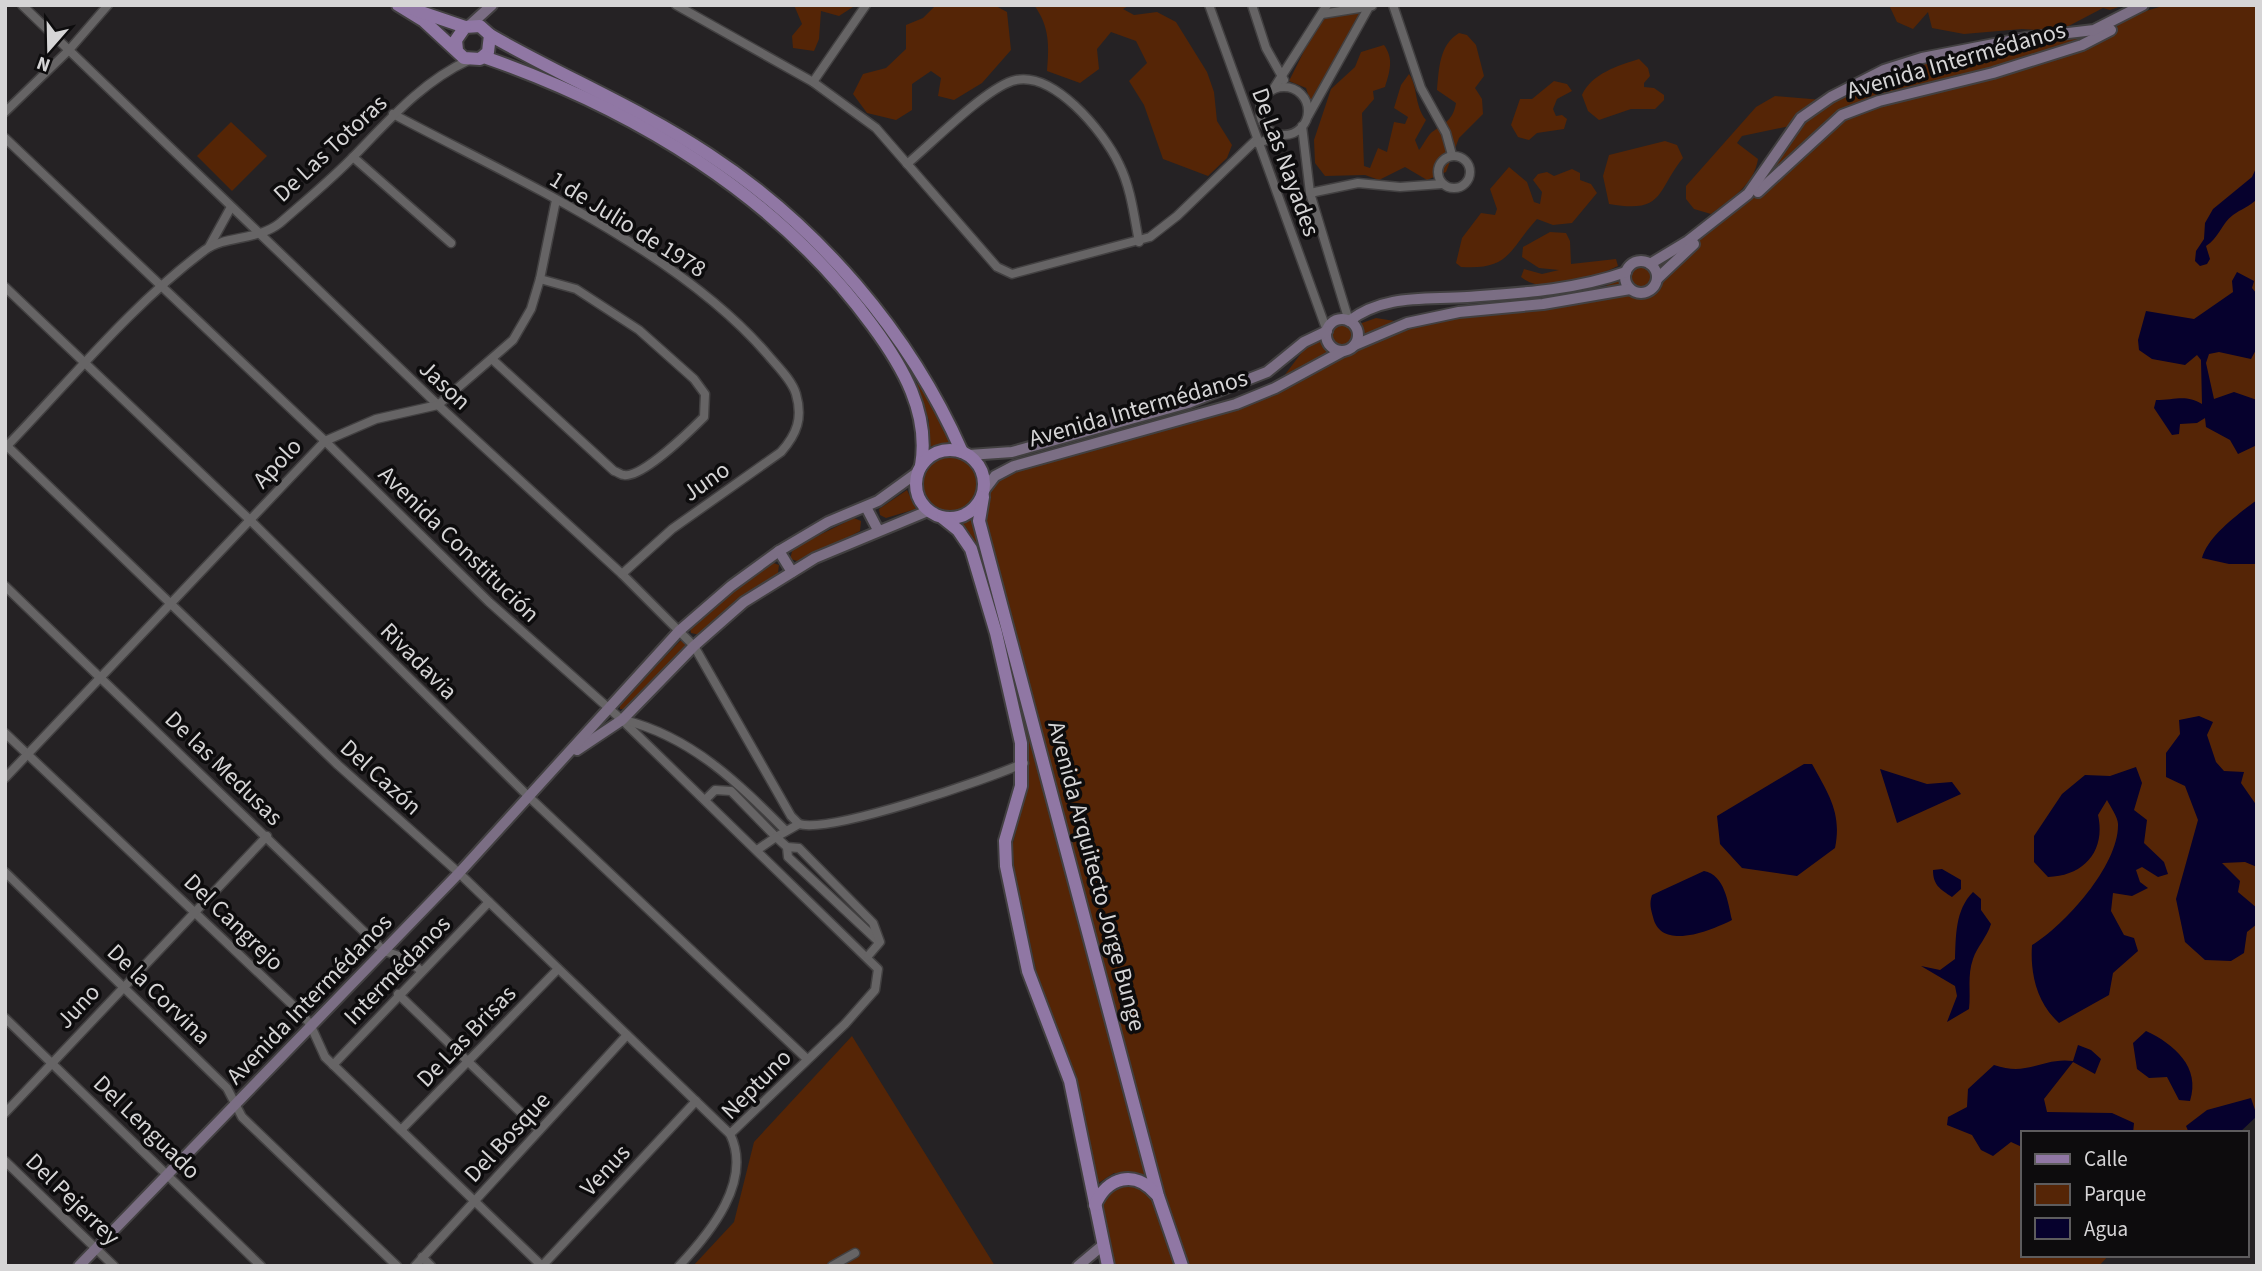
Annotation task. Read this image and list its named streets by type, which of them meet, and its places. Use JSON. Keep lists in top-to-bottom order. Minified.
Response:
{"streets":{"main road":["Avenida Intermédanos","Avenida Arquitecto Jorge Bunge"],"street":["De Las Totoras","De Las Nayades","1 de Julio de 1978","Jason","Apolo","Juno","Avenida Constitución","Rivadavia","De las Medusas","Del Cazón","Del Cangrejo","Intermédanos","De la Corvina","De Las Brisas","Neptuno","Del Lenguado","Del Bosque","Venus","Del Pejerrey"]},"crossings":[["Avenida Intermédanos","De Las Nayades"],["Avenida Intermédanos","Jason"],["Avenida Intermédanos","Avenida Constitución"],["Avenida Intermédanos","Rivadavia"],["Avenida Intermédanos","De las Medusas"],["Avenida Intermédanos","Del Cazón"],["Avenida Intermédanos","Avenida Arquitecto Jorge Bunge"],["Avenida Intermédanos","Del Cangrejo"],["Avenida Intermédanos","De la Corvina"],["Avenida Intermédanos","Del Lenguado"],["Avenida Intermédanos","Del Pejerrey"],["De Las Totoras","1 de Julio de 1978"],["De Las Totoras","Jason"],["De Las Totoras","Avenida Constitución"],["De Las Totoras","Rivadavia"],["De Las Totoras","Del Cazón"],["1 de Julio de 1978","Apolo"],["1 de Julio de 1978","Juno"],["Jason","Apolo"],["Jason","Juno"],["Apolo","Avenida Constitución"],["Apolo","Rivadavia"],["Apolo","De las Medusas"],["Apolo","Del Cazón"],["Apolo","Del Cangrejo"],["Juno","De las Medusas"],["Juno","Del Cangrejo"],["Juno","De la Corvina"],["Juno","Del Lenguado"],["Avenida Constitución","Neptuno"],["Rivadavia","Neptuno"],["De las Medusas","Intermédanos"],["Del Cazón","Intermédanos"],["Del Cazón","De Las Brisas"],["Del Cazón","Neptuno"],["Del Cazón","Del Bosque"],["Del Cazón","Venus"],["Del Cangrejo","Intermédanos"],["Del Cangrejo","De Las Brisas"],["Del Cangrejo","Del Bosque"],["Del Cangrejo","Venus"]],"legend":["Calle","Parque","Agua"],"north":"bottom"}
